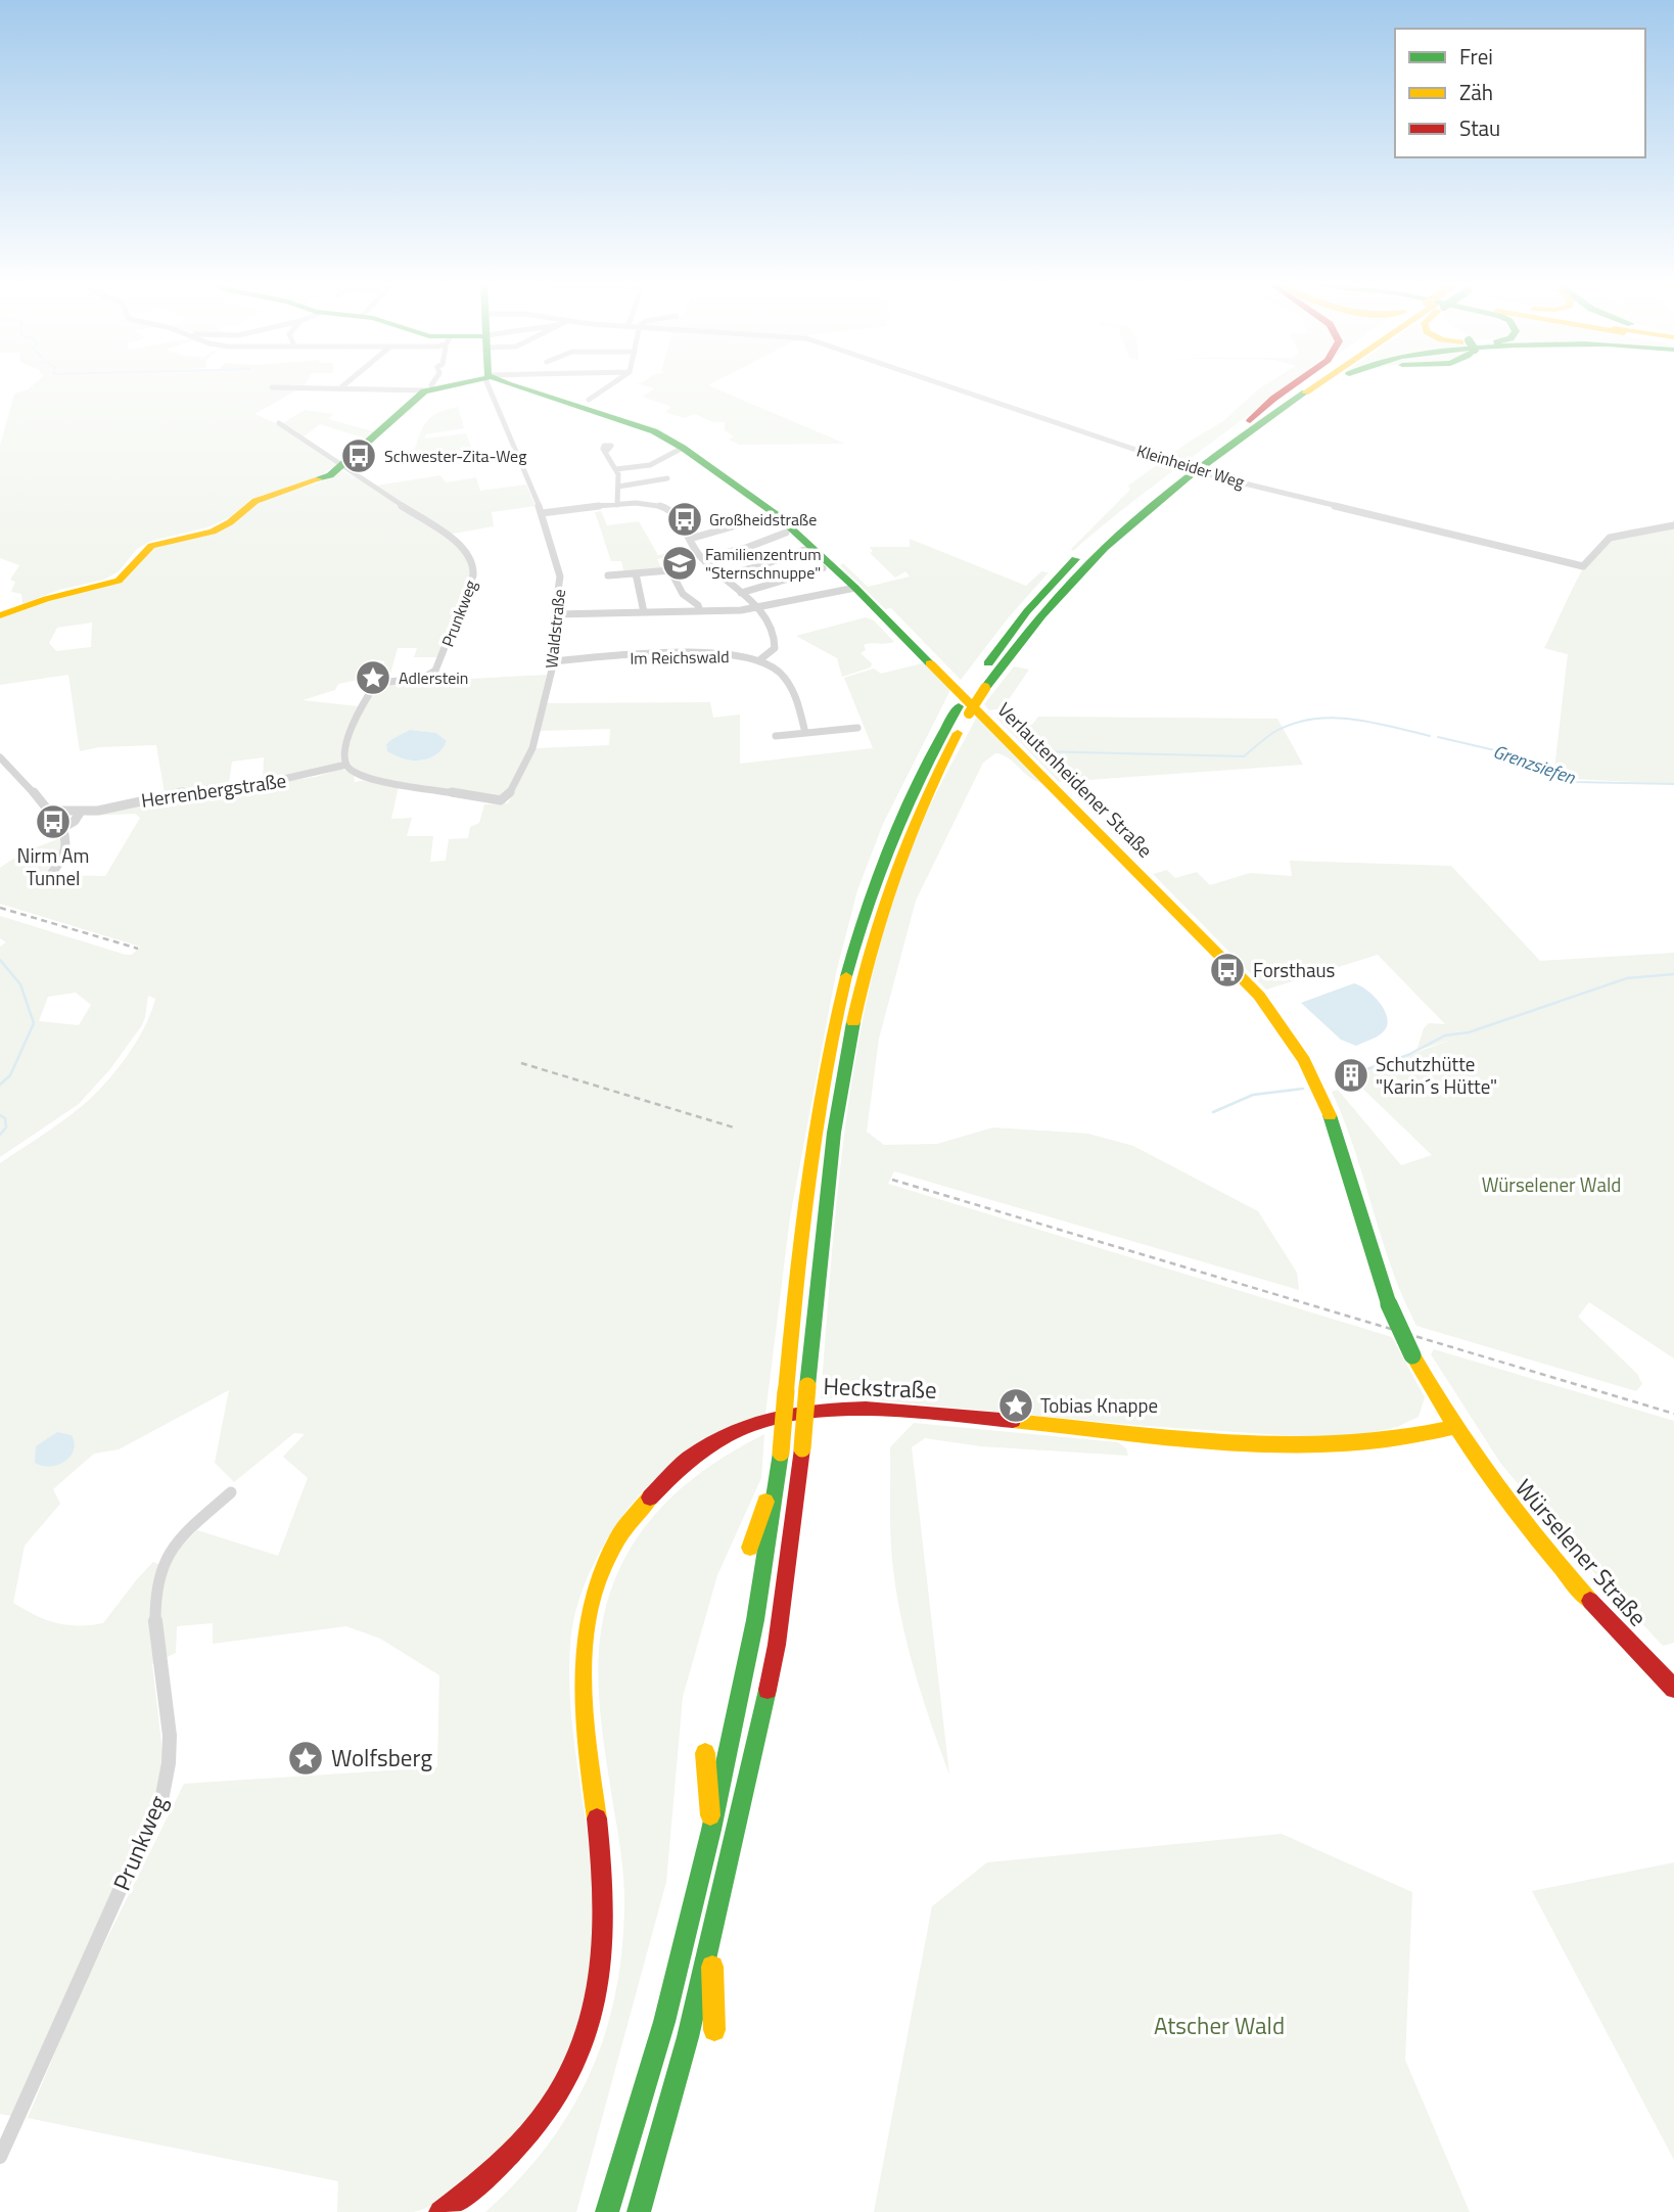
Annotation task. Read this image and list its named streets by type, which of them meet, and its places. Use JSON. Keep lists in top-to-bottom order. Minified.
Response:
{"streets":{"main road":["Verlautenheidener Straße","Heckstraße","Würselener Straße"],"street":["Kleinheider Weg","Prunkweg","Waldstraße","Im Reichswald","Herrenbergstraße"]},"crossings":[["Prunkweg","Waldstraße"],["Prunkweg","Herrenbergstraße"],["Waldstraße","Im Reichswald"],["Waldstraße","Herrenbergstraße"],["Verlautenheidener Straße","Heckstraße"],["Verlautenheidener Straße","Würselener Straße"]],"water":["Grenzsiefen"],"parks":["Würselener Wald","Atscher Wald"],"places":{"bus stop":["Schwester-Zita-Weg","Großheidstraße","Nirm Am Tunnel","Forsthaus"],"school or university":["Familienzentrum \"Sternschnuppe\""],"place":["Adlerstein","Tobias Knappe","Wolfsberg"],"building":["Schutzhütte \"Karin´s Hütte\""]},"legend":["Frei","Zäh","Stau"]}
